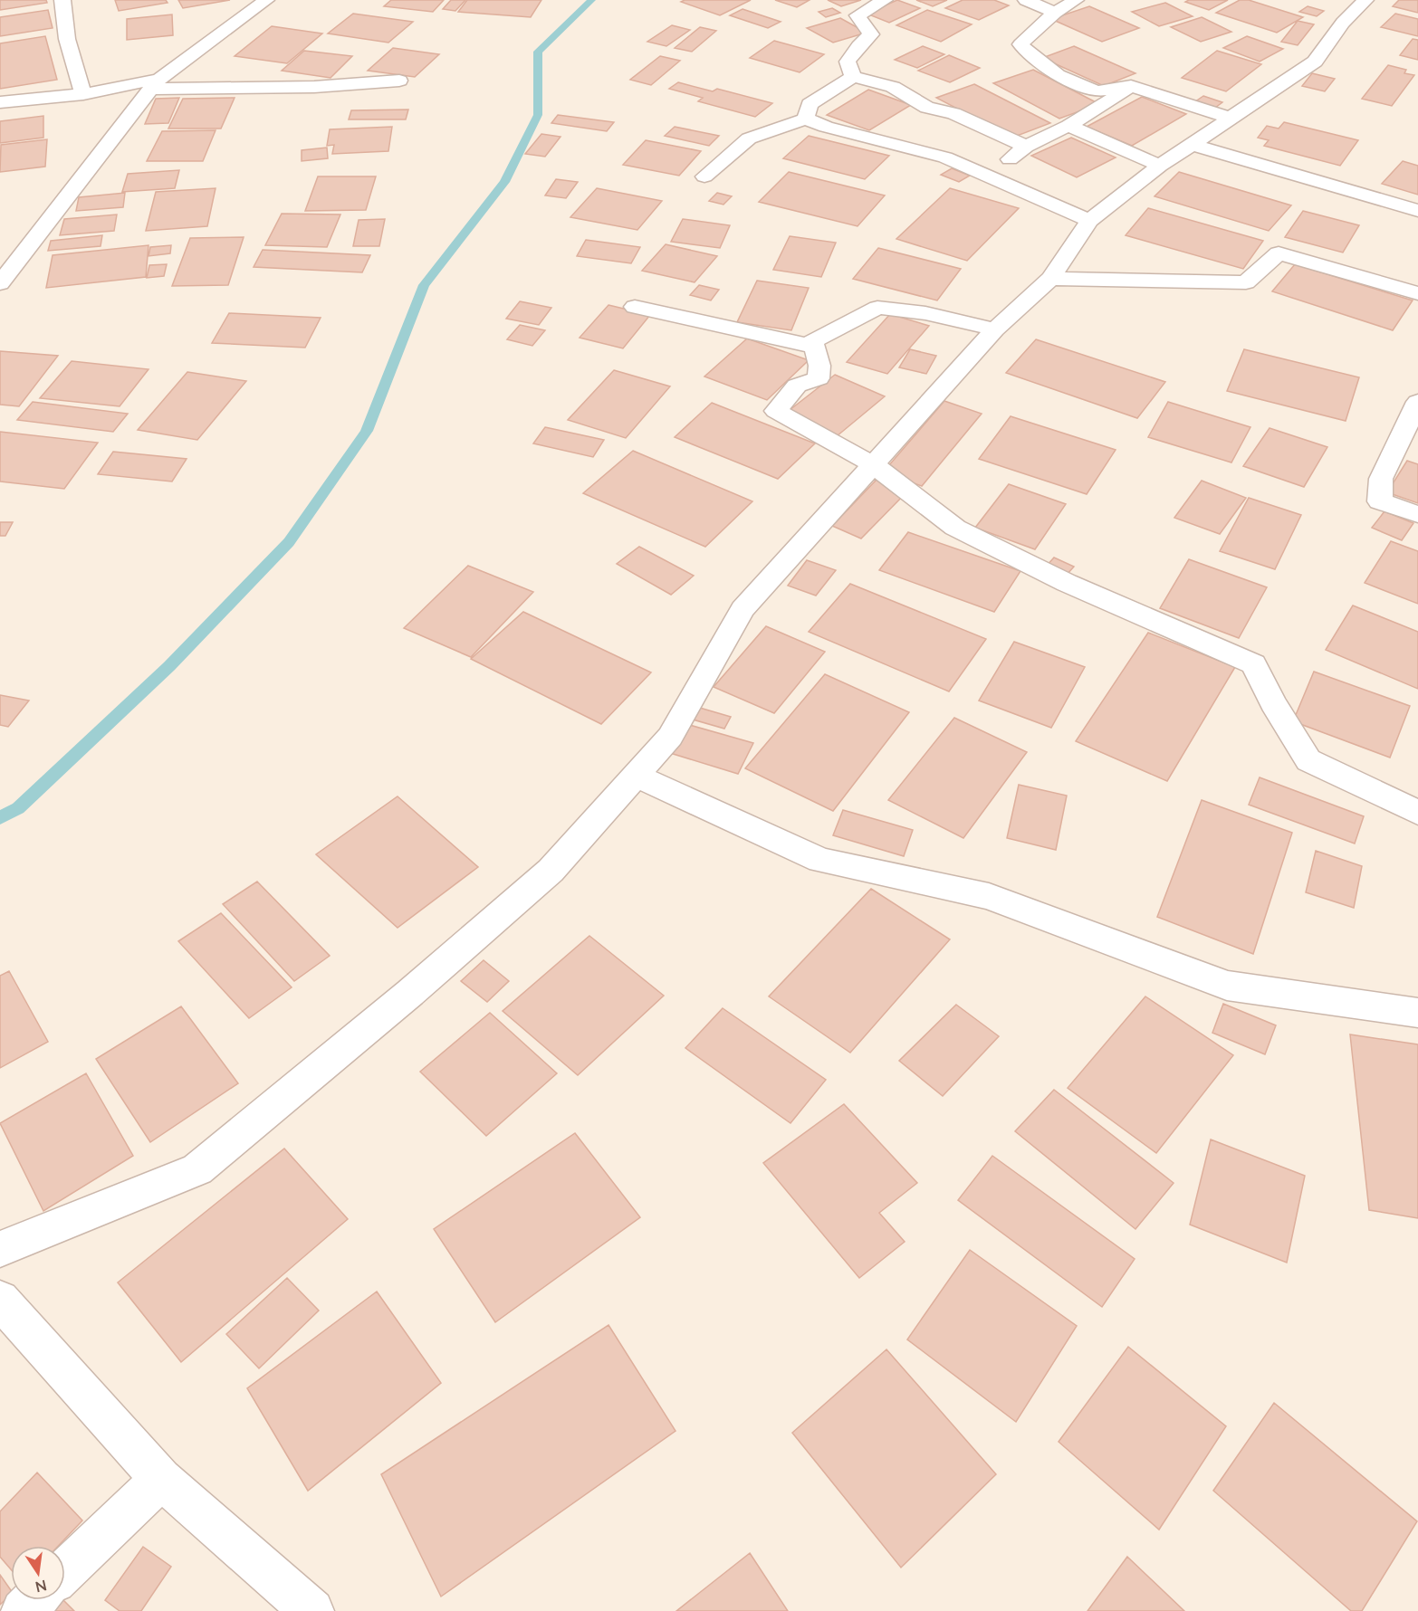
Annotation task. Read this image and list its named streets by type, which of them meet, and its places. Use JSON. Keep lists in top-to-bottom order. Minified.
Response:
{"north":"bottom"}
